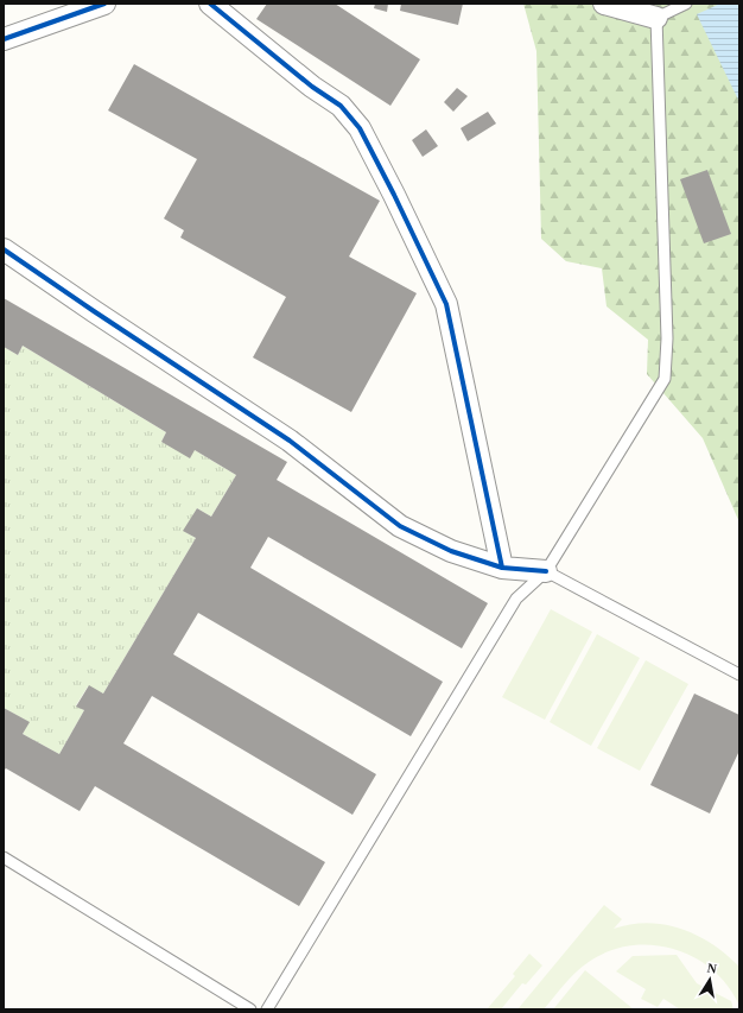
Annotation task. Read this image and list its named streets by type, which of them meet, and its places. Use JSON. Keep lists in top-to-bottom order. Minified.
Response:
{"north":"top"}
